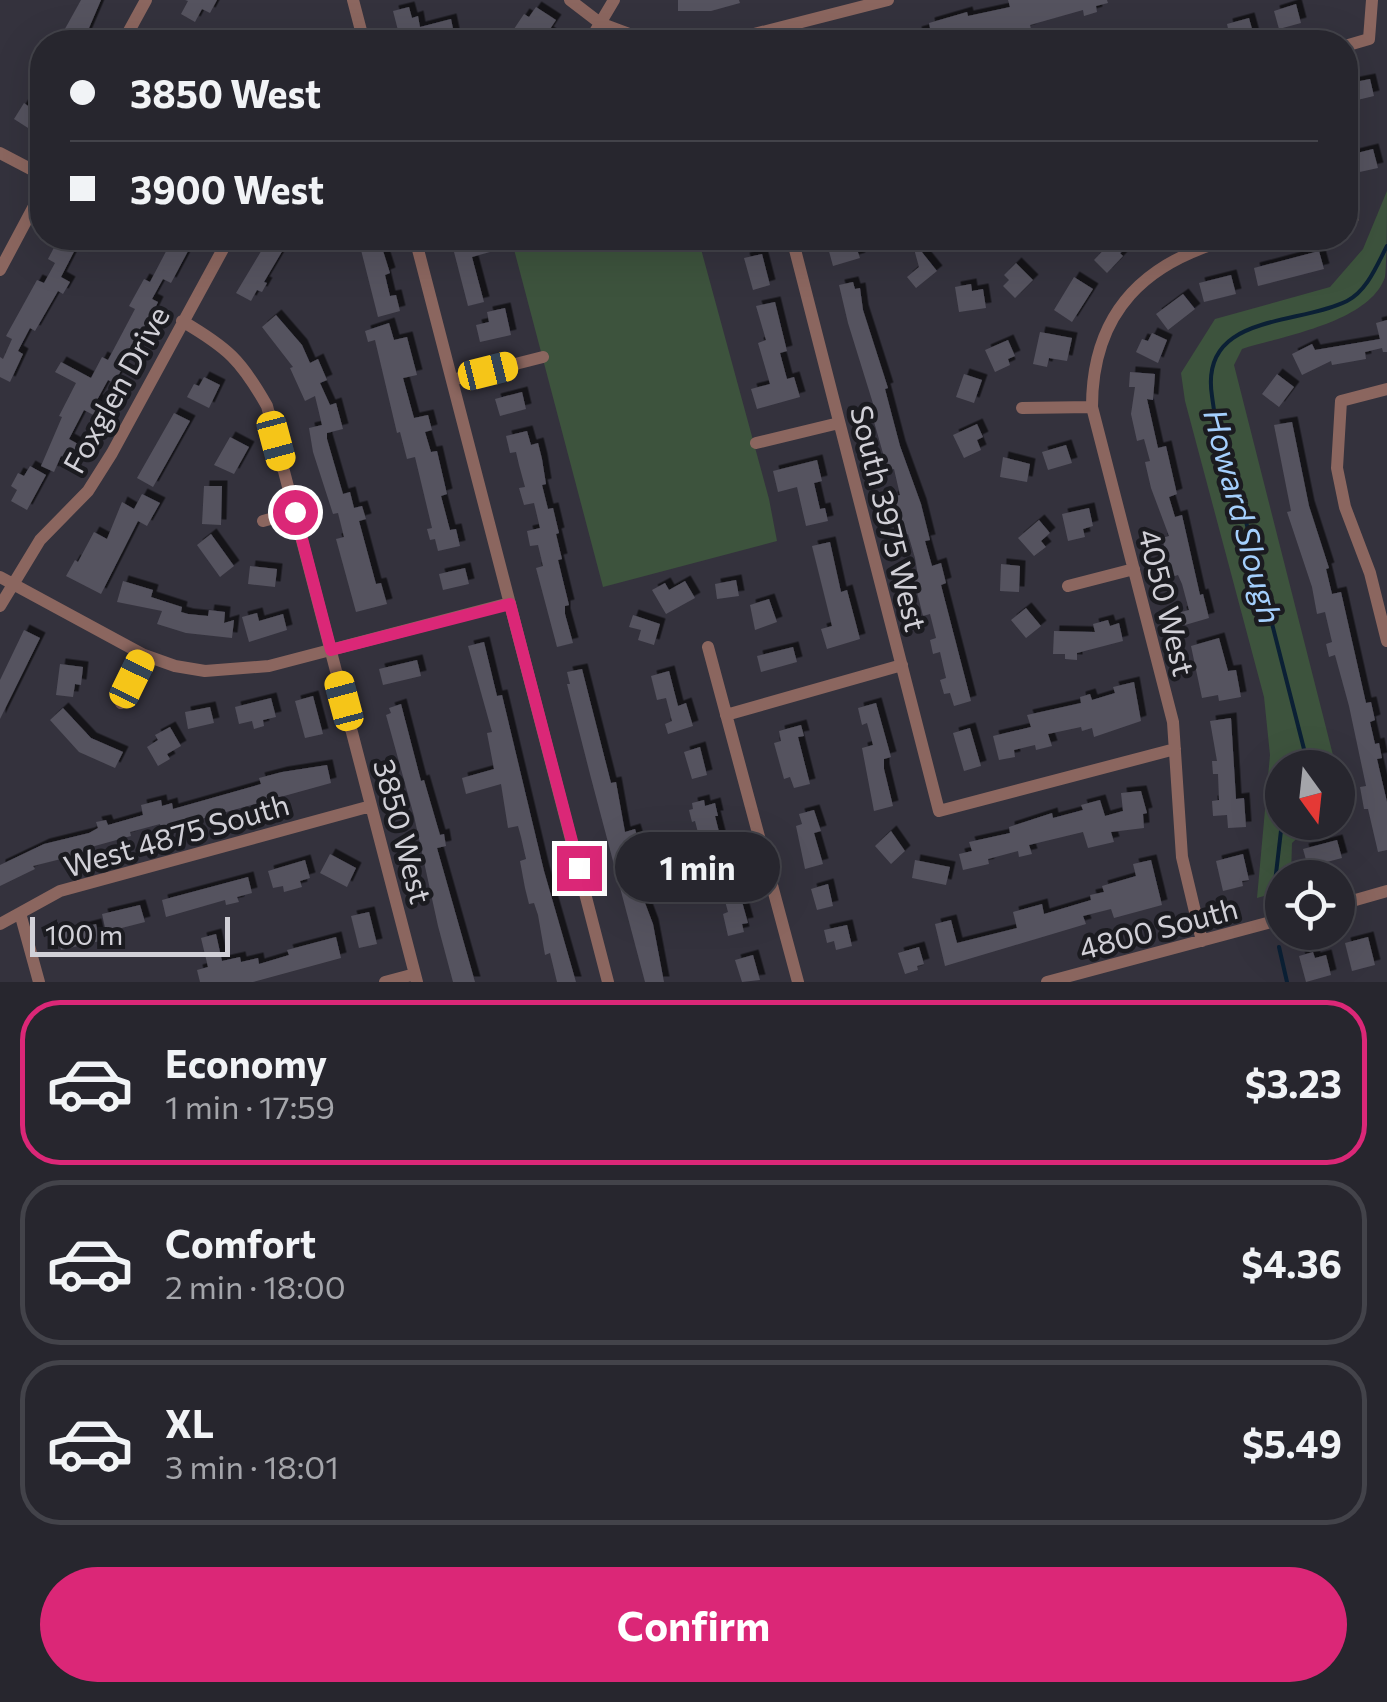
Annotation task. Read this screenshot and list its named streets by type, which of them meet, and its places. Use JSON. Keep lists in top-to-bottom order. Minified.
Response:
{"streets":{"street":["Foxglen Drive","South 3975 West","4050 West","3850 West","West 4875 South","4800 South"]},"crossings":[["Foxglen Drive","3850 West"],["South 3975 West","4050 West"],["4050 West","4800 South"],["3850 West","West 4875 South"]],"water":["Howard Slough"],"scale_bar":"100 m","north":"bottom","page":{"banner":["3850 West","3900 West"],"bubble":"1 min","scale":"100 m","list":[{"name":"Economy","note":"1 min · 17:59","value":"$3.23"},{"name":"Comfort","note":"2 min · 18:00","value":"$4.36"},{"name":"XL","note":"3 min · 18:01","value":"$5.49"}],"buttons":"Confirm"}}
